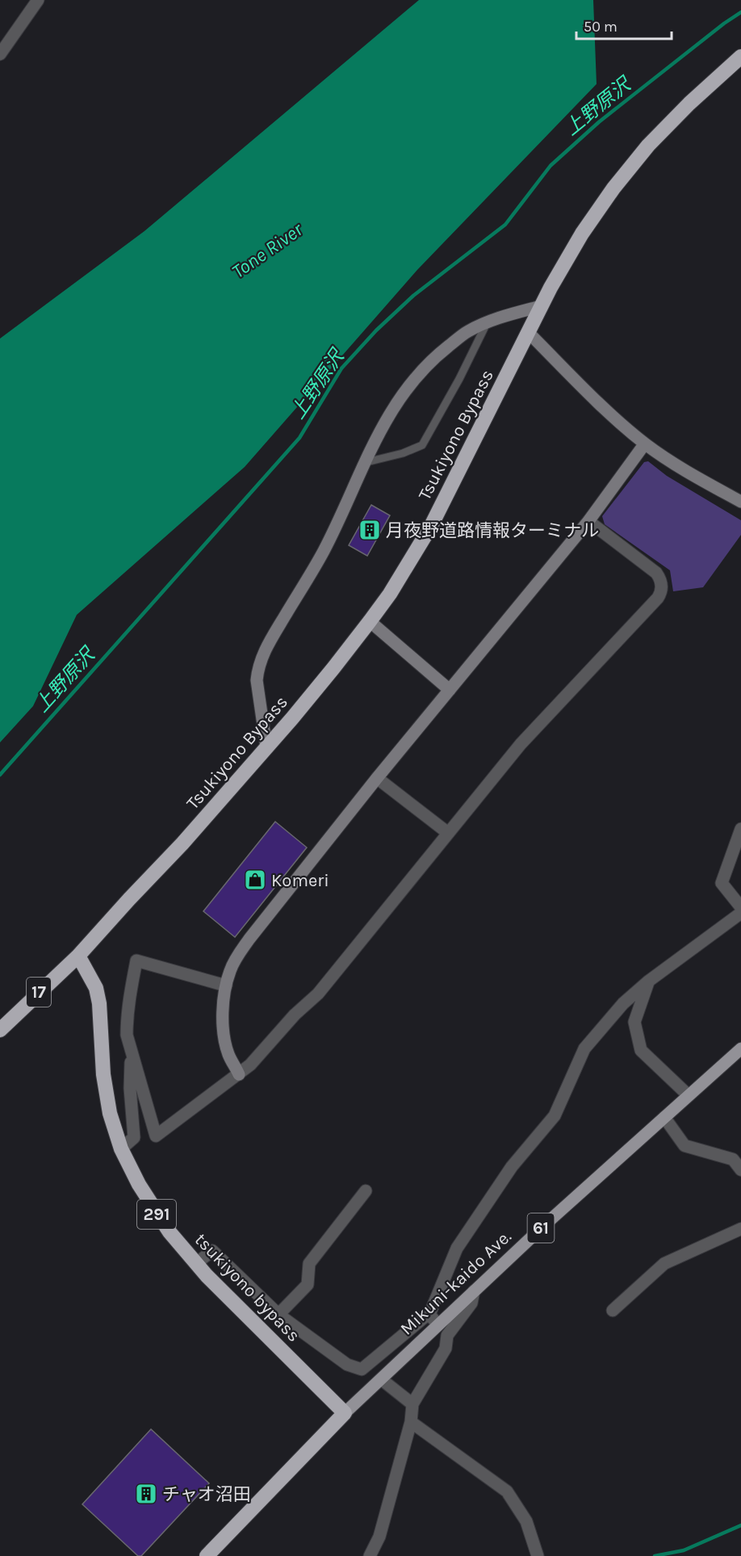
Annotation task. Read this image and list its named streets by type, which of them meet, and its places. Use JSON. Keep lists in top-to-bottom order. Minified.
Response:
{"streets":{"highway":["Tsukiyono Bypass","17","291","Mikuni-kaido Ave.","tsukiyono bypass"],"main road":["61"]},"crossings":[["Tsukiyono Bypass","17"],["Tsukiyono Bypass","tsukiyono bypass"],["17","tsukiyono bypass"],["Mikuni-kaido Ave.","tsukiyono bypass"]],"water":["上野原沢","Tone River"],"places":{"building":["月夜野道路情報ターミナル","チャオ沼田"],"shop":["Komeri"]},"scale_bar":"50 m"}
